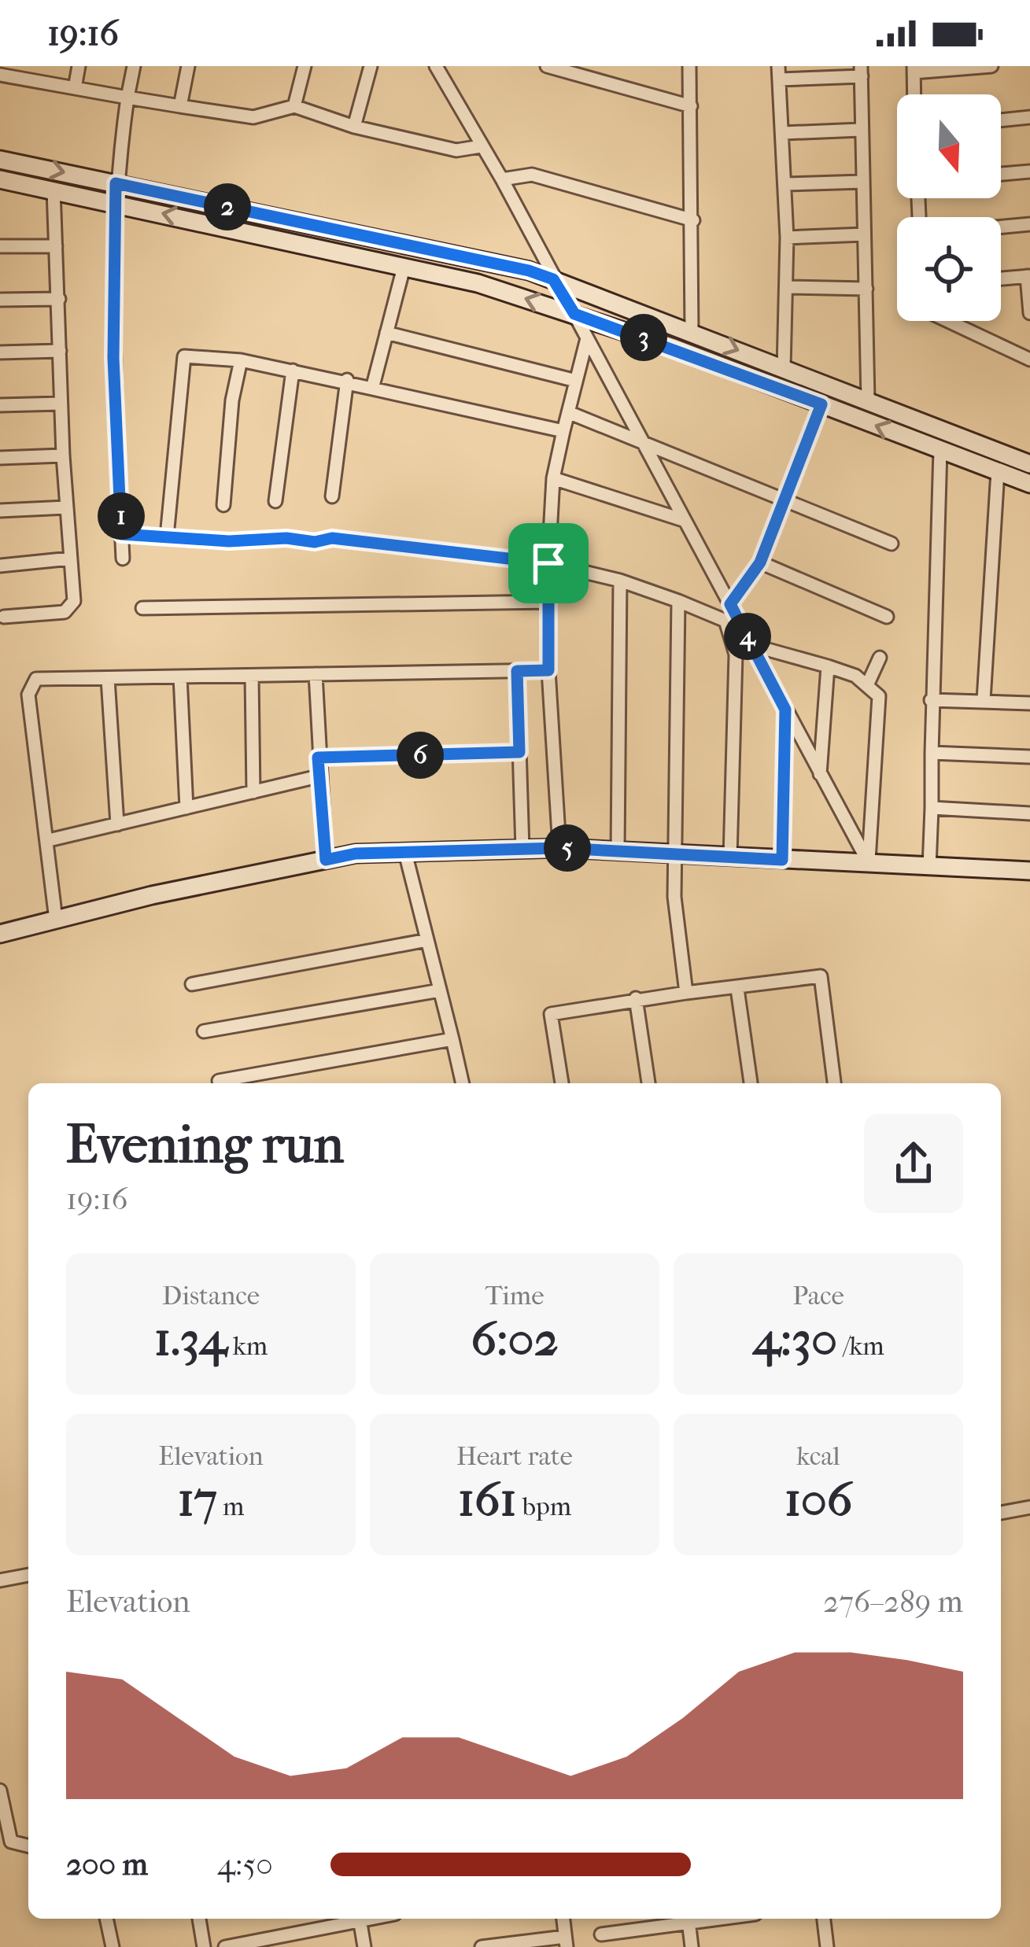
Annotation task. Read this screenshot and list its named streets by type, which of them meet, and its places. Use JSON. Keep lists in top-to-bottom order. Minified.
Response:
{"north":"bottom","page":{"status":"19:16","pins":["2","3","1","4","6","5"],"heading":["Evening run","19:16"],"stats":[["Distance","1.34 km"],["Time","6:02"],["Pace","4:30 /km"],["Elevation","17 m"],["Heart rate","161 bpm"],["kcal","106"]],"chart":["Elevation","276–289 m"],"list":[{"name":"200 m","note":"4:50"}]}}
